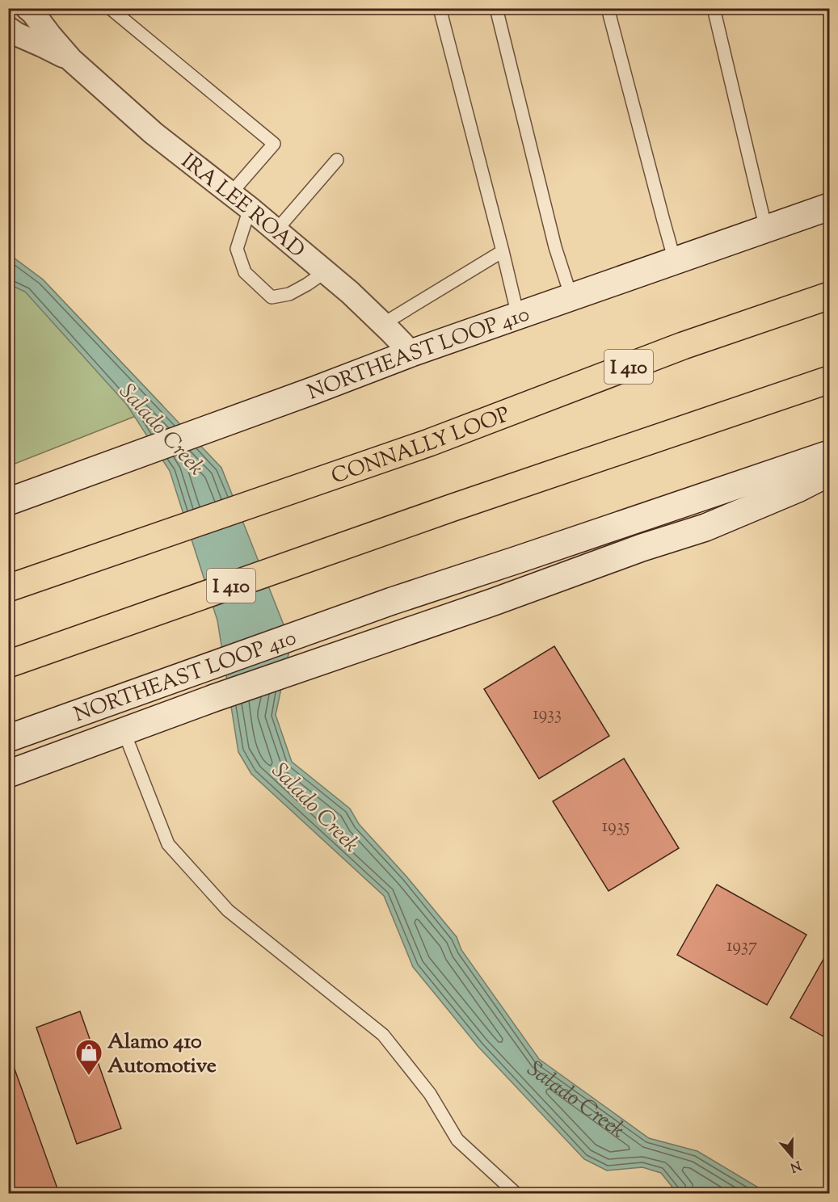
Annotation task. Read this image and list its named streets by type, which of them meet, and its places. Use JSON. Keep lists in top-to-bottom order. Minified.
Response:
{"streets":{"highway":["I 410","CONNALLY LOOP"],"main road":["NORTHEAST LOOP 410"],"street":["IRA LEE ROAD"]},"crossings":[["IRA LEE ROAD","NORTHEAST LOOP 410"]],"water":["Salado Creek"],"places":{"shop":["Alamo 410 Automotive"]},"house_numbers":["1933","1935","1937"],"north":"bottom"}
